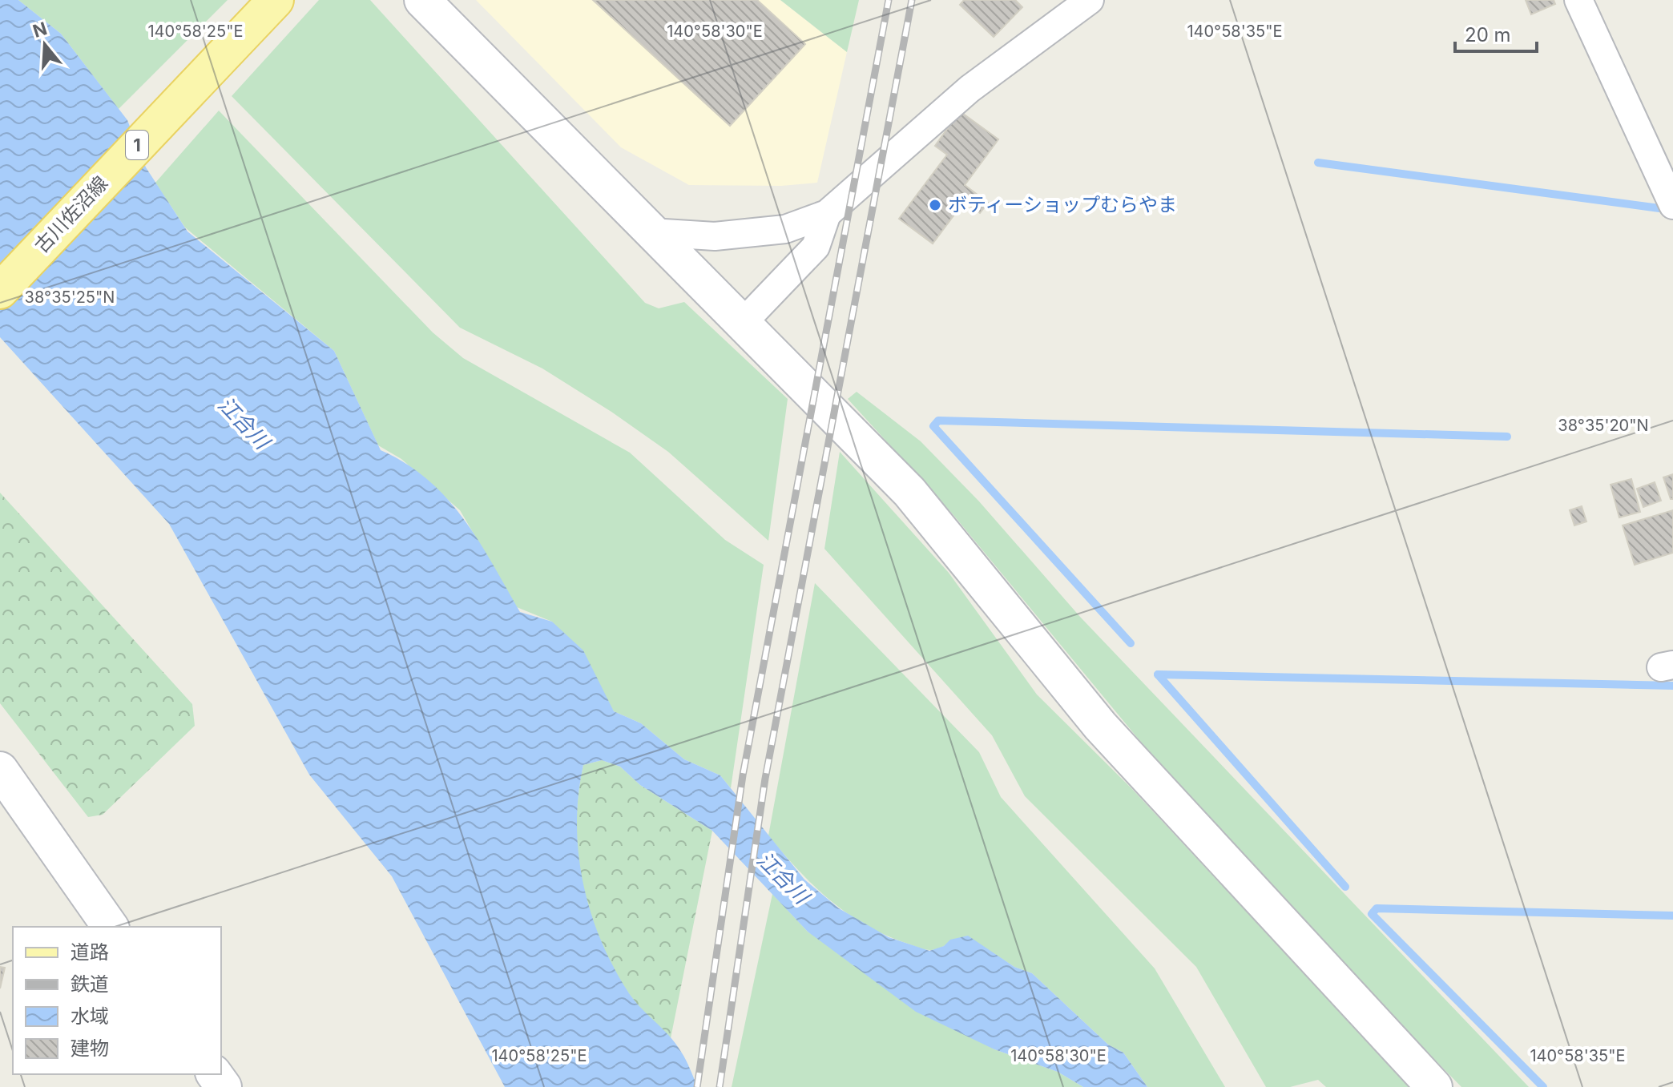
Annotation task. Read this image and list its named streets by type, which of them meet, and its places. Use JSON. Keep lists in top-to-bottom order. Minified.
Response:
{"streets":{"main road":["1","古川佐沼線"]},"water":["江合川"],"places":["ボティーショップむらやま"],"legend":["道路","鉄道","水域","建物"],"scale_bar":"20 m","north":"top","coordinates":["140°58'25\"E","140°58'30\"E","140°58'35\"E","38°35'25\"N","38°35'20\"N"]}
